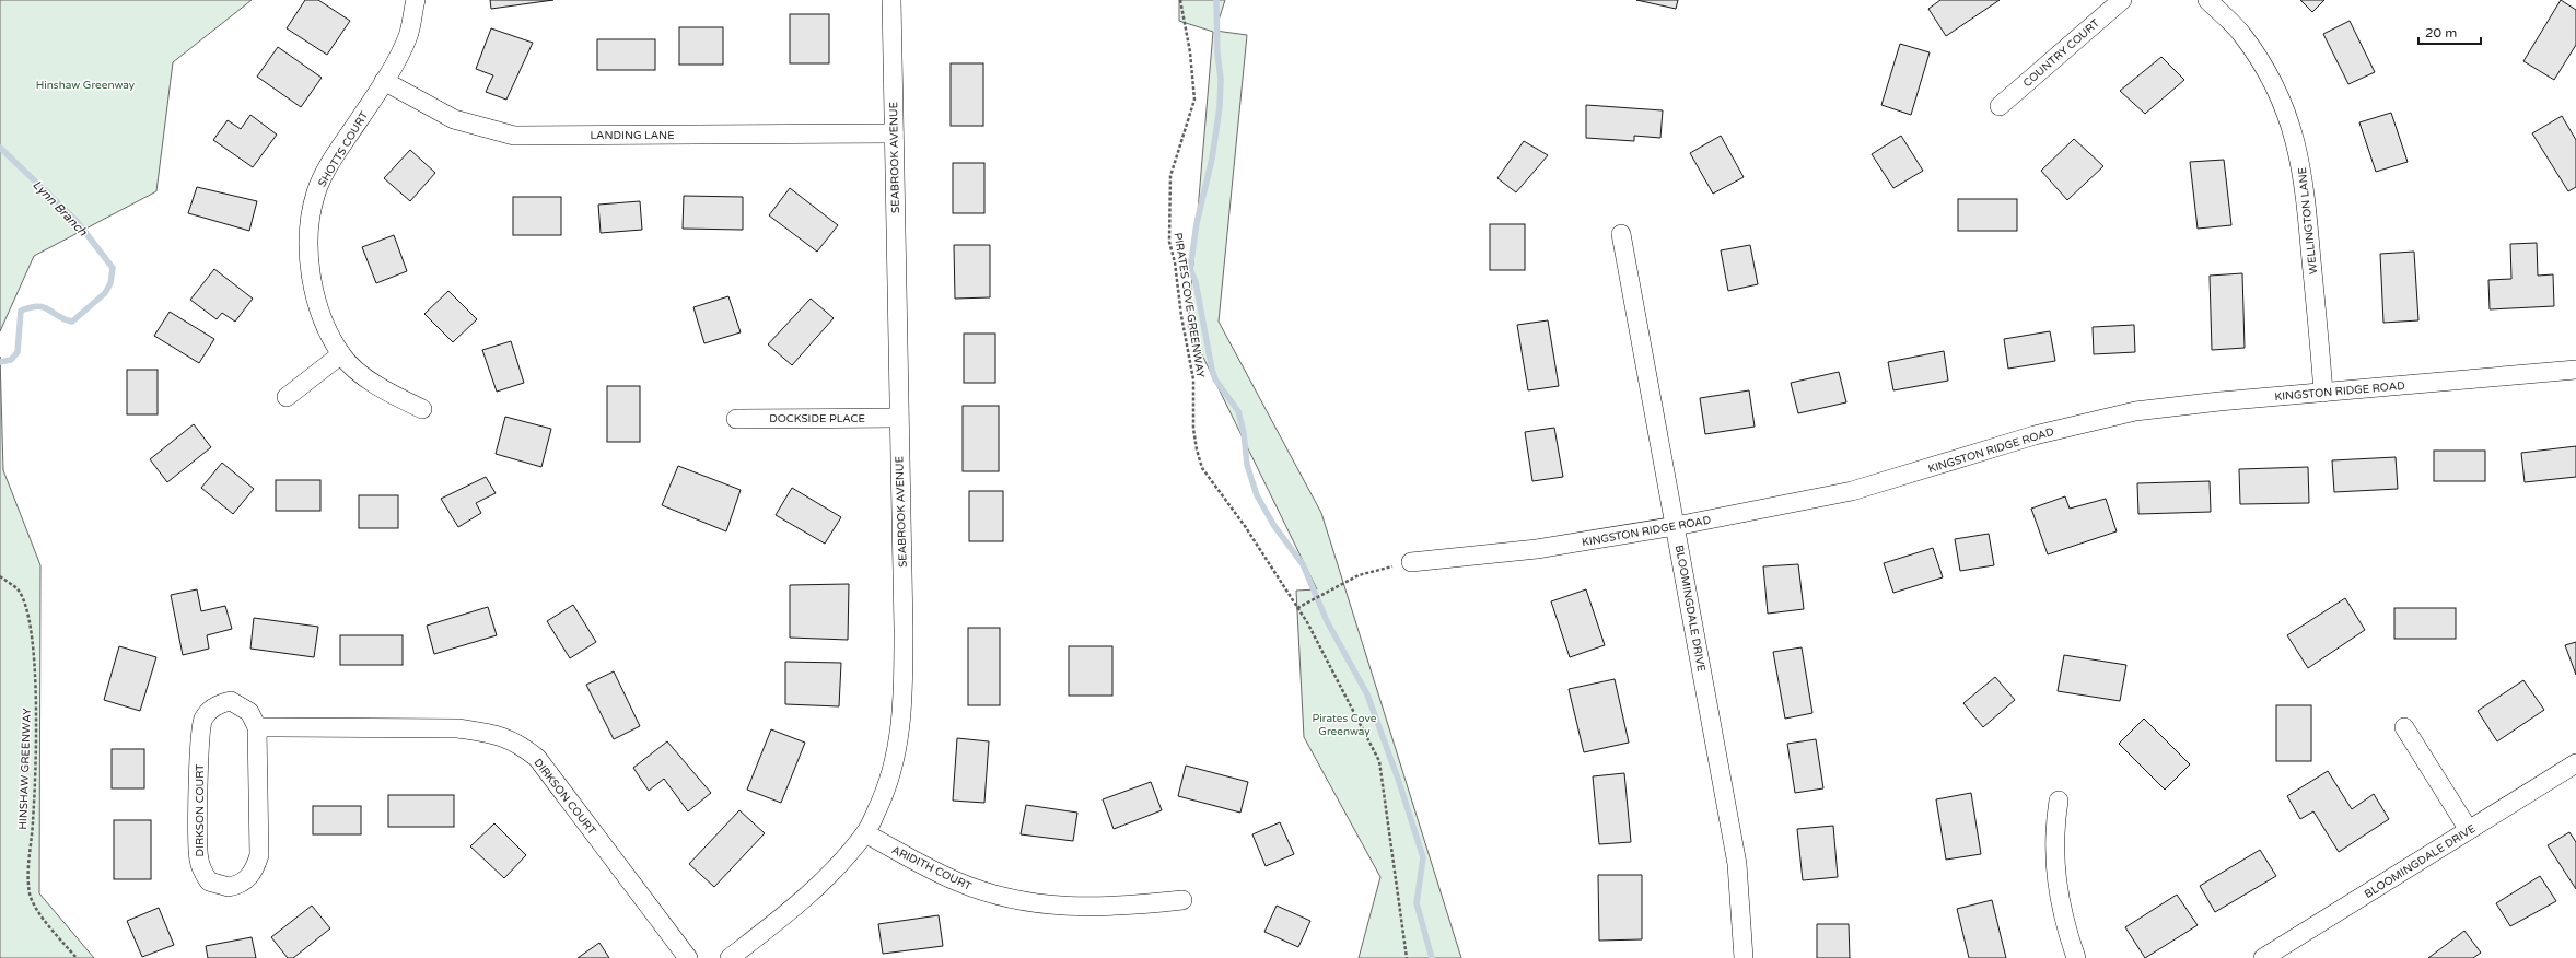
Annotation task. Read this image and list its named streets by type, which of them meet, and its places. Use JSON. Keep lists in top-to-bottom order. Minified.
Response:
{"streets":{"street":["COUNTRY COURT","LANDING LANE","SHOTTS COURT","SEABROOK AVENUE","WELLINGTON LANE","KINGSTON RIDGE ROAD","DOCKSIDE PLACE","BLOOMINGDALE DRIVE","DIRKSON COURT","ARIDITH COURT"],"path":["PIRATES COVE GREENWAY","HINSHAW GREENWAY"]},"crossings":[["LANDING LANE","SHOTTS COURT"],["LANDING LANE","SEABROOK AVENUE"],["SEABROOK AVENUE","DOCKSIDE PLACE"],["SEABROOK AVENUE","ARIDITH COURT"],["WELLINGTON LANE","KINGSTON RIDGE ROAD"],["KINGSTON RIDGE ROAD","BLOOMINGDALE DRIVE"]],"water":["Lynn Branch"],"parks":["Hinshaw Greenway","Pirates Cove Greenway"],"scale_bar":"20 m"}
